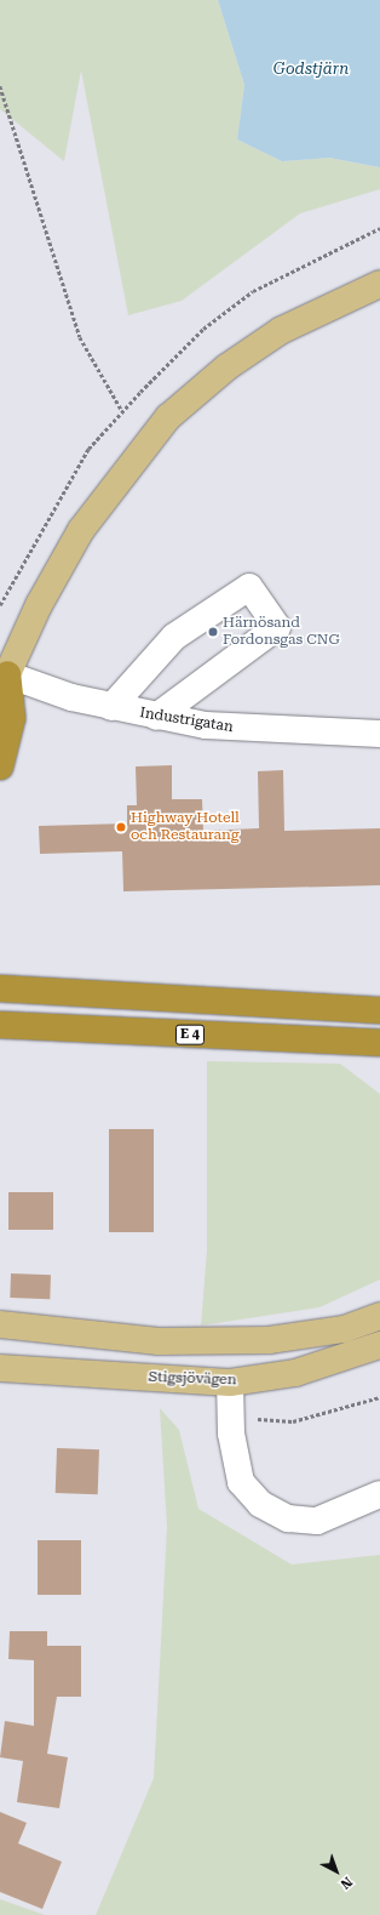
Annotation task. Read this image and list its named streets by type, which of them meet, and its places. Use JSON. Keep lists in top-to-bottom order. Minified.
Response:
{"streets":{"highway":["E 4"],"main road":["Stigsjövägen"],"street":["Industrigatan"]},"water":["Godstjärn"],"places":["Härnösand Fordonsgas CNG","Highway Hotell och Restaurang"],"north":"bottom right"}
